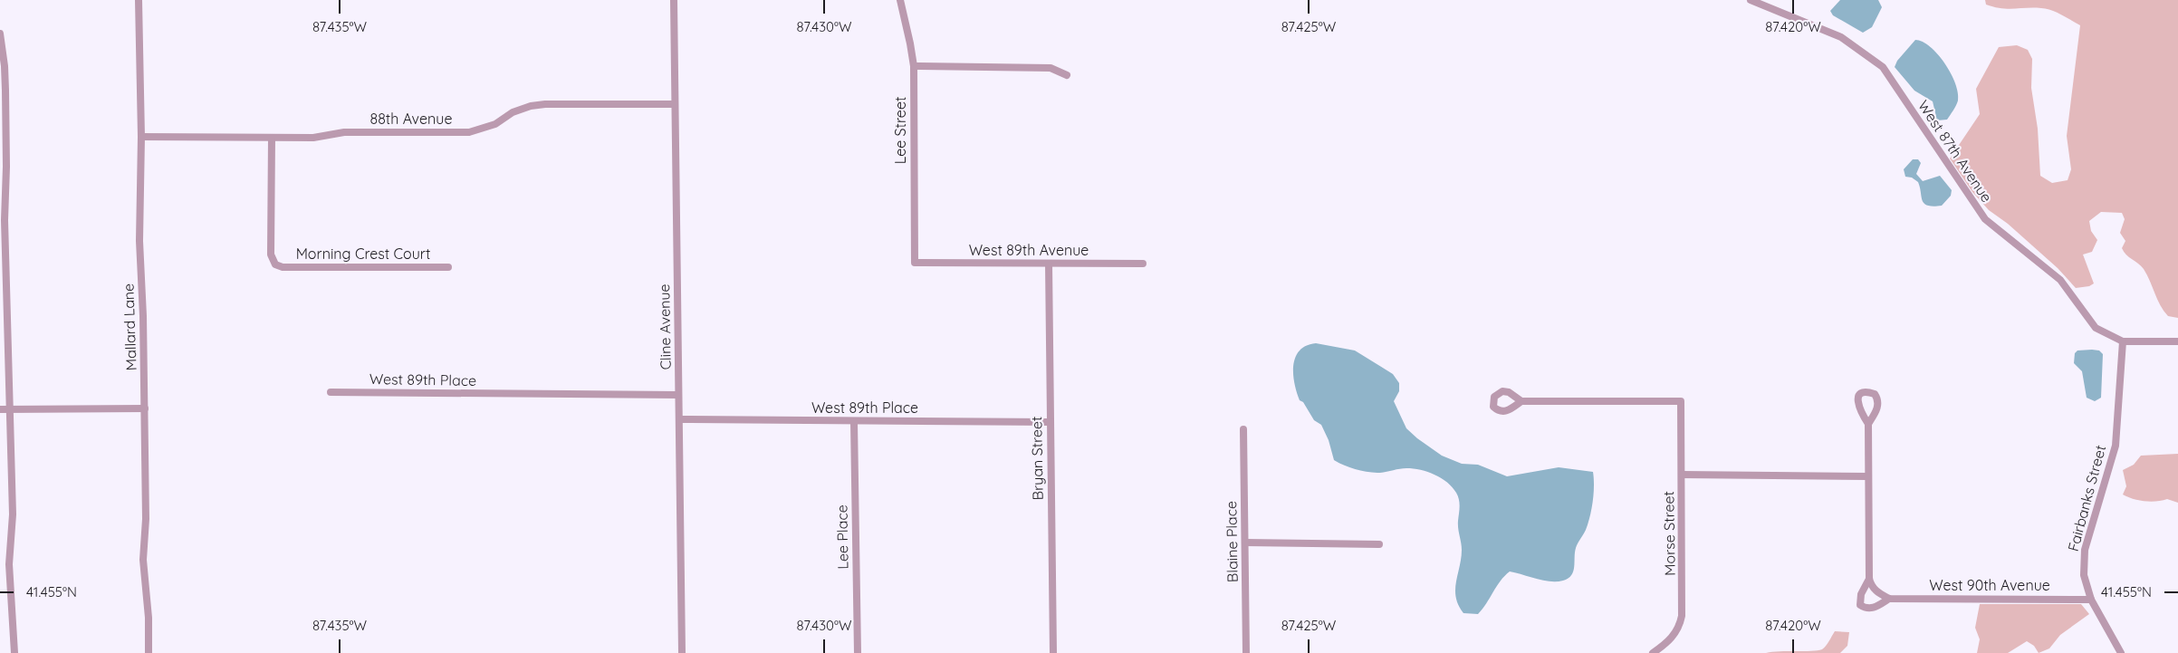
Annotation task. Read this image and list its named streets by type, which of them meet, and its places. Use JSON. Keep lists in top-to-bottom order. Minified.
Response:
{"streets":{"street":["88th Avenue","Lee Street","West 87th Avenue","West 89th Avenue","Morning Crest Court","Mallard Lane","Cline Avenue","West 89th Place","Bryan Street","Fairbanks Street","Morse Street","Lee Place","Blaine Place","West 90th Avenue"]},"crossings":[["88th Avenue","Morning Crest Court"],["88th Avenue","Mallard Lane"],["88th Avenue","Cline Avenue"],["Lee Street","West 89th Avenue"],["West 87th Avenue","Fairbanks Street"],["West 89th Avenue","Bryan Street"],["Cline Avenue","West 89th Place"],["West 89th Place","Bryan Street"],["West 89th Place","Lee Place"],["Fairbanks Street","West 90th Avenue"]],"coordinates":["87.435°W","87.430°W","87.425°W","87.420°W","41.455°N"]}
